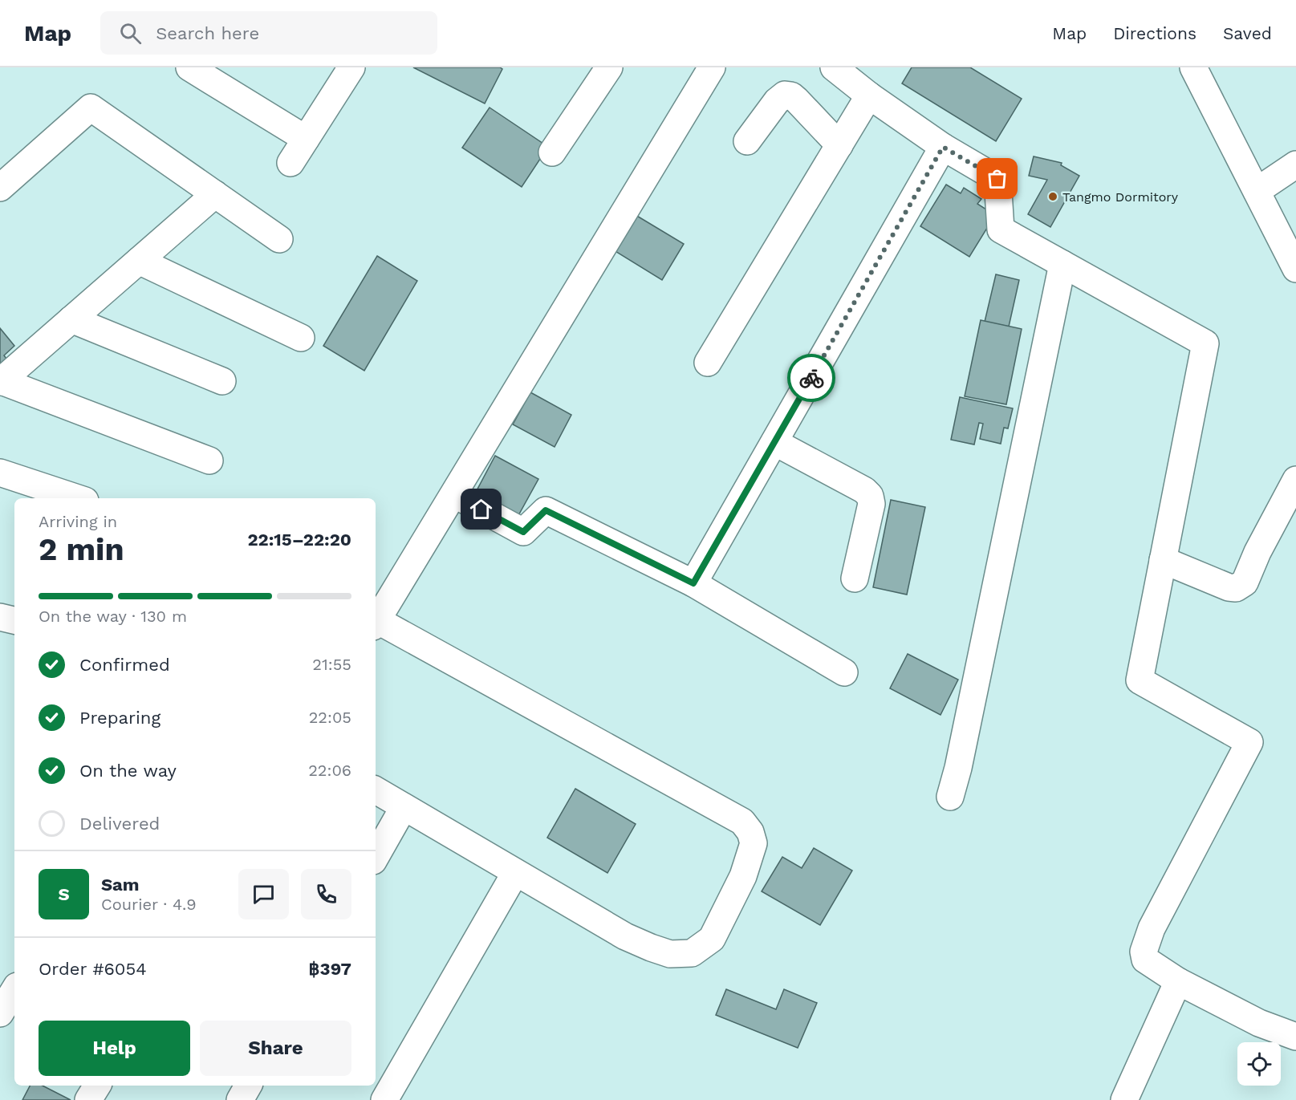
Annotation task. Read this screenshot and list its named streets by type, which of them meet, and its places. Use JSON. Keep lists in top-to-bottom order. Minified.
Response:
{"places":["Tangmo Dormitory"],"page":{"header":"Map","search":"Search here","nav":["Map","Directions","Saved"],"heading":["2 min","Arriving in","22:15–22:20"],"panel":["Sam","Courier · 4.9","Order #6054","฿397"],"bar":"On the way · 130 m","list":[["Confirmed","21:55"],["Preparing","22:05"],["On the way","22:06"],"Delivered"],"round":"S","buttons":["Help","Share"]}}
